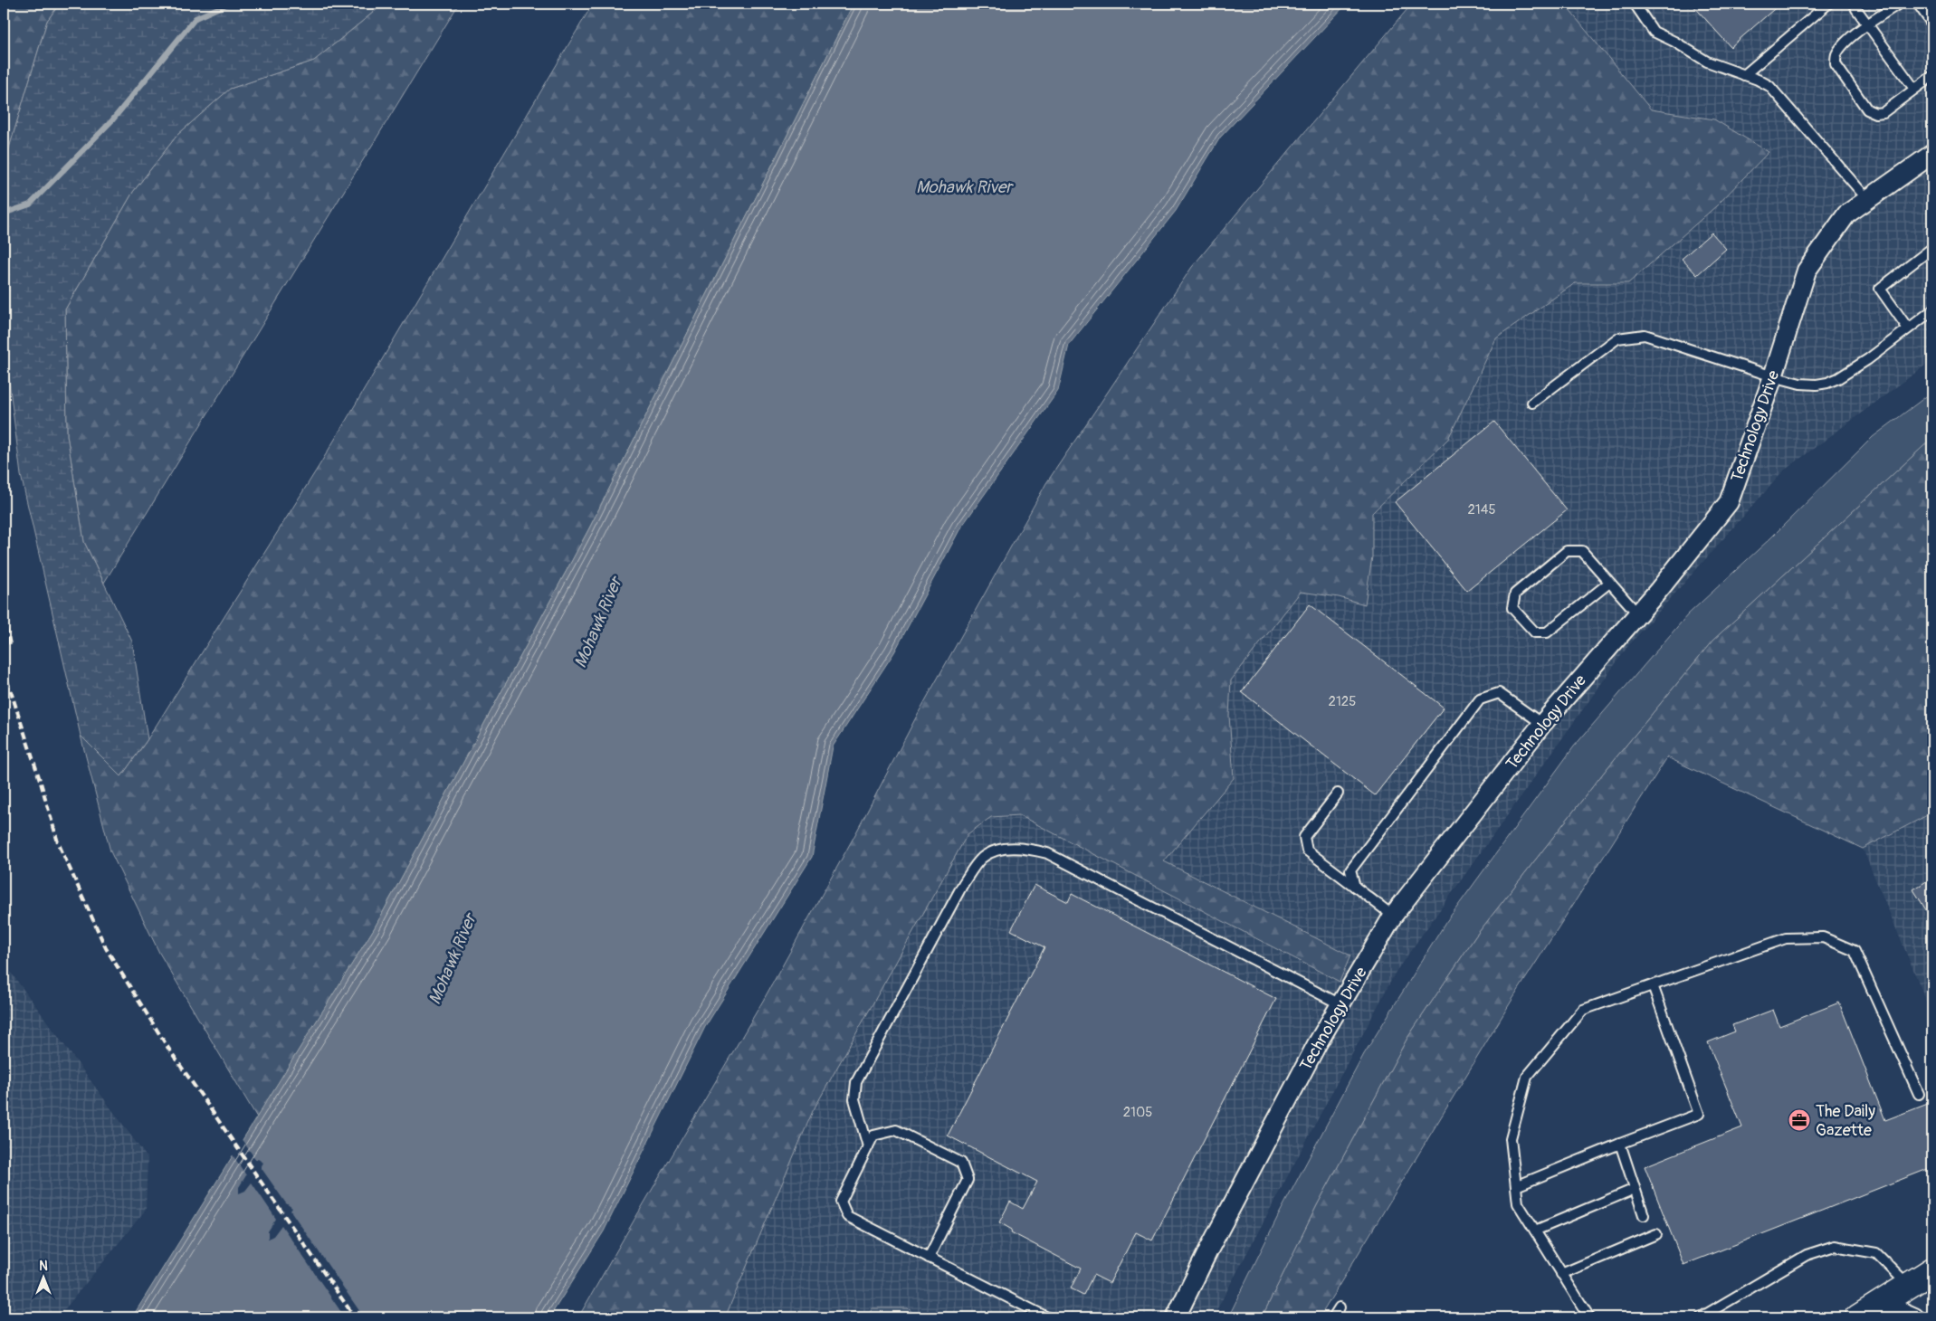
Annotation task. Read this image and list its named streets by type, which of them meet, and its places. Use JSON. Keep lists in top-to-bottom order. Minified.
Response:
{"streets":{"street":["Technology Drive"]},"water":["Mohawk River"],"places":{"office":["The Daily Gazette"]},"house_numbers":["2145","2125","2105"],"north":"top"}
